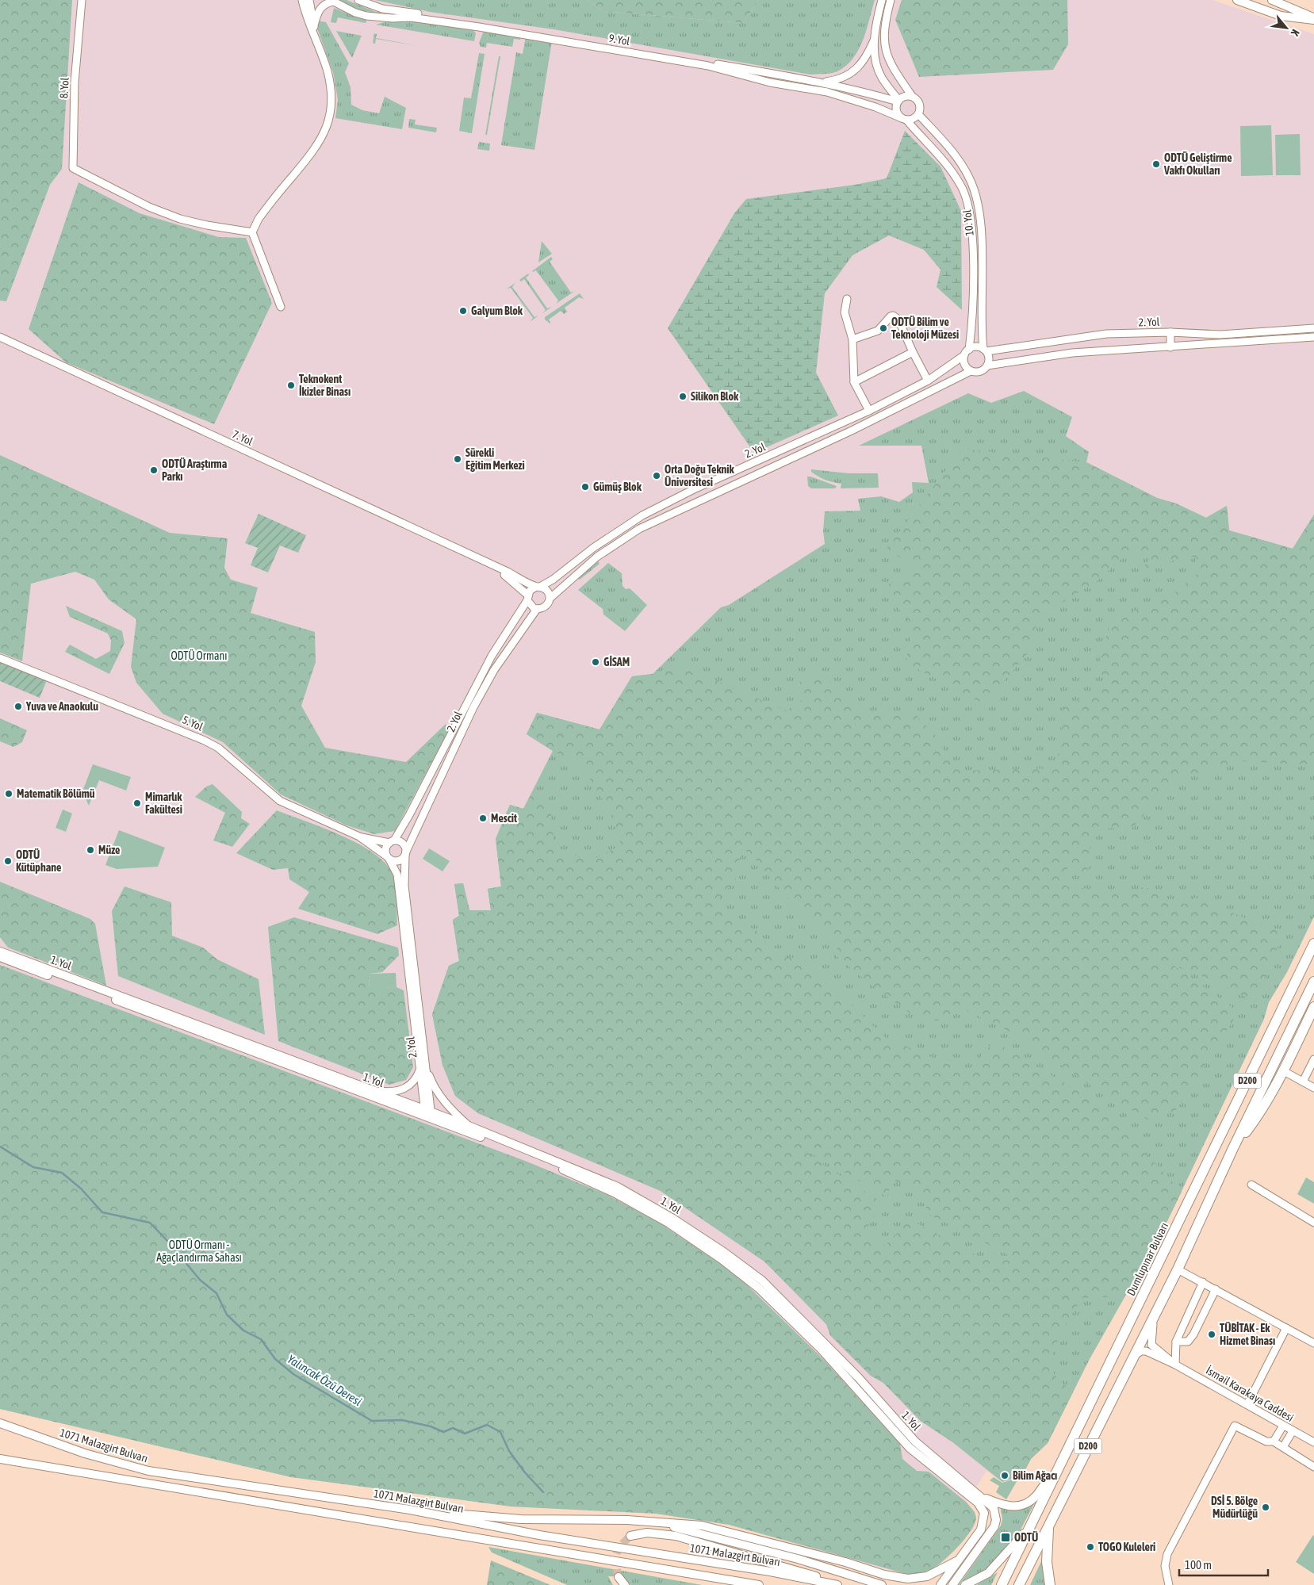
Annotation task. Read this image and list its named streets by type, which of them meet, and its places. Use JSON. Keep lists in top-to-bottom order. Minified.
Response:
{"streets":{"highway":["D200","Dumlupınar Bulvarı"],"main road":["1. Yol","1071 Malazgirt Bulvarı"],"street":["9. Yol","8. Yol","10. Yol","2. Yol","7. Yol","5. Yol","İsmail Karakaya Caddesi"]},"crossings":[["9. Yol","10. Yol"],["10. Yol","2. Yol"],["2. Yol","7. Yol"],["2. Yol","5. Yol"],["2. Yol","1. Yol"],["D200","İsmail Karakaya Caddesi"]],"water":["Yalıncak Özü Deresi"],"parks":["ODTÜ Ormanı","ODTÜ Ormanı - Ağaçlandırma Sahası"],"places":{"other":["ODTÜ Geliştirme Vakfı Okulları","Galyum Blok","ODTÜ Bilim ve Teknoloji Müzesi","Teknokent İkizler Binası","Silikon Blok","Sürekli Eğitim Merkezi","ODTÜ Araştırma Parkı","Orta Doğu Teknik Üniversitesi","Gümüş Blok","GİSAM","Yuva ve Anaokulu","Matematik Bölümü","Mimarlık Fakültesi","Mescit","Müze","ODTÜ Kütüphane","TÜBİTAK - Ek Hizmet Binası","Bilim Ağacı","DSİ 5. Bölge Müdürlüğü","TOGO Kuleleri"],"transit":["ODTÜ"]},"scale_bar":"100 m","north":"bottom right"}
